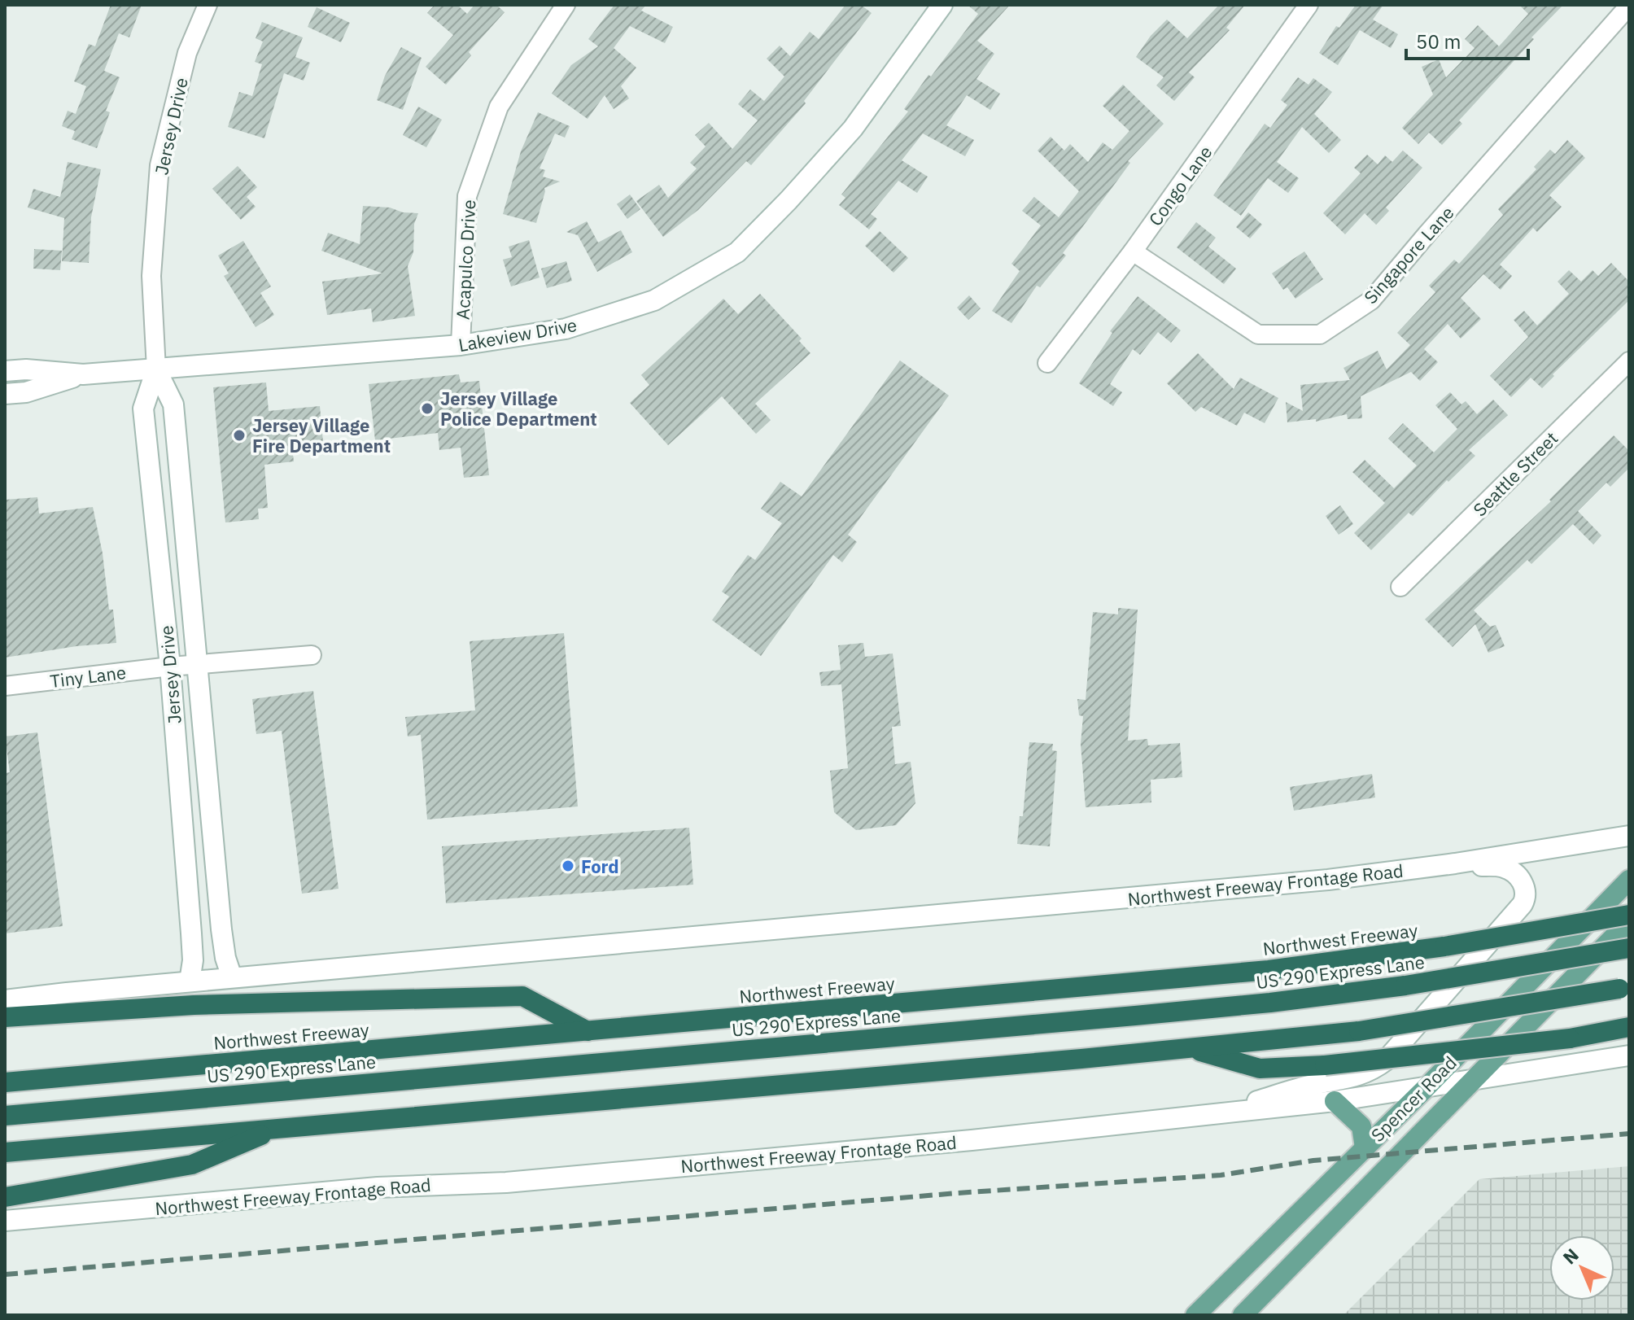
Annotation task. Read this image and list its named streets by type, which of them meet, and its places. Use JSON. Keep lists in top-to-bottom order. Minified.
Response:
{"streets":{"highway":["Northwest Freeway","US 290 Express Lane"],"main road":["Jersey Drive","Lakeview Drive","Northwest Freeway Frontage Road","Spencer Road"],"street":["Congo Lane","Singapore Lane","Acapulco Drive","Seattle Street","Tiny Lane"]},"crossings":[["Jersey Drive","Lakeview Drive"],["Jersey Drive","Tiny Lane"],["Jersey Drive","Northwest Freeway Frontage Road"],["Congo Lane","Singapore Lane"],["Acapulco Drive","Lakeview Drive"],["Northwest Freeway Frontage Road","Spencer Road"]],"places":["Jersey Village Police Department","Jersey Village Fire Department","Ford"],"scale_bar":"50 m","north":"top left"}
